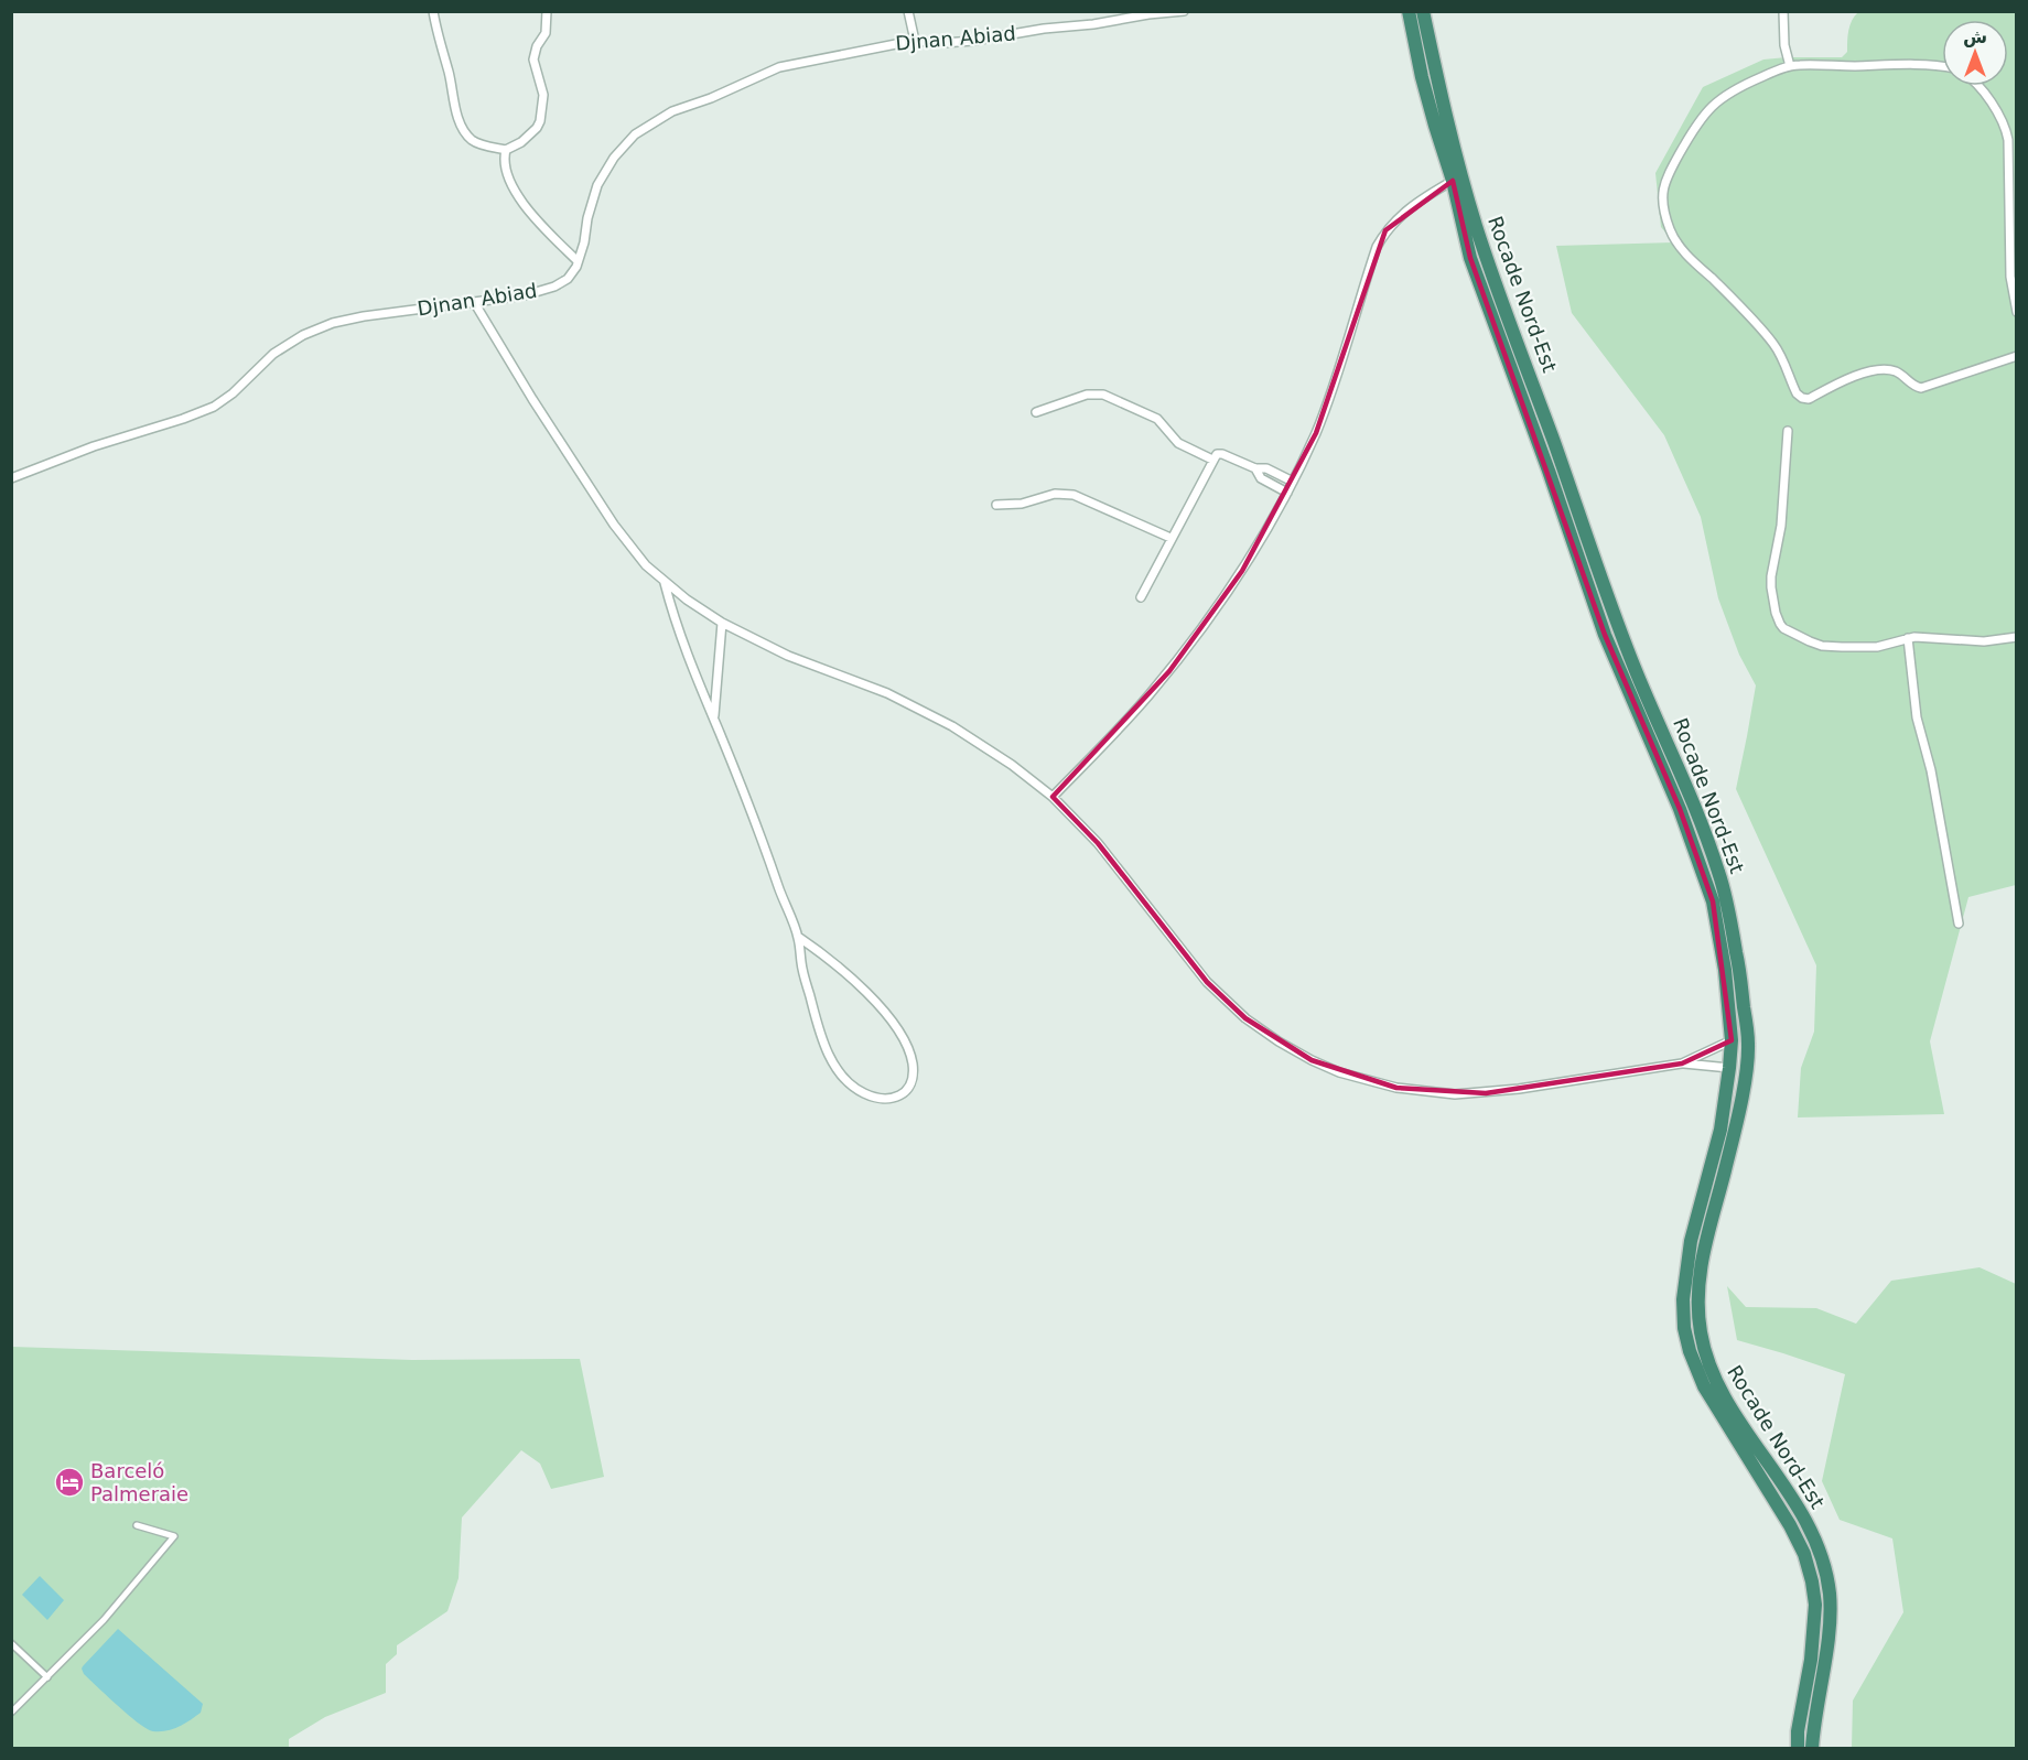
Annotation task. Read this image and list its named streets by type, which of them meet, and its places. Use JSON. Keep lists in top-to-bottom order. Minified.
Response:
{"streets":{"highway":["Rocade Nord-Est"],"street":["Djnan Abiad"]},"places":{"hotel":["Barceló Palmeraie"]},"north":"top"}
